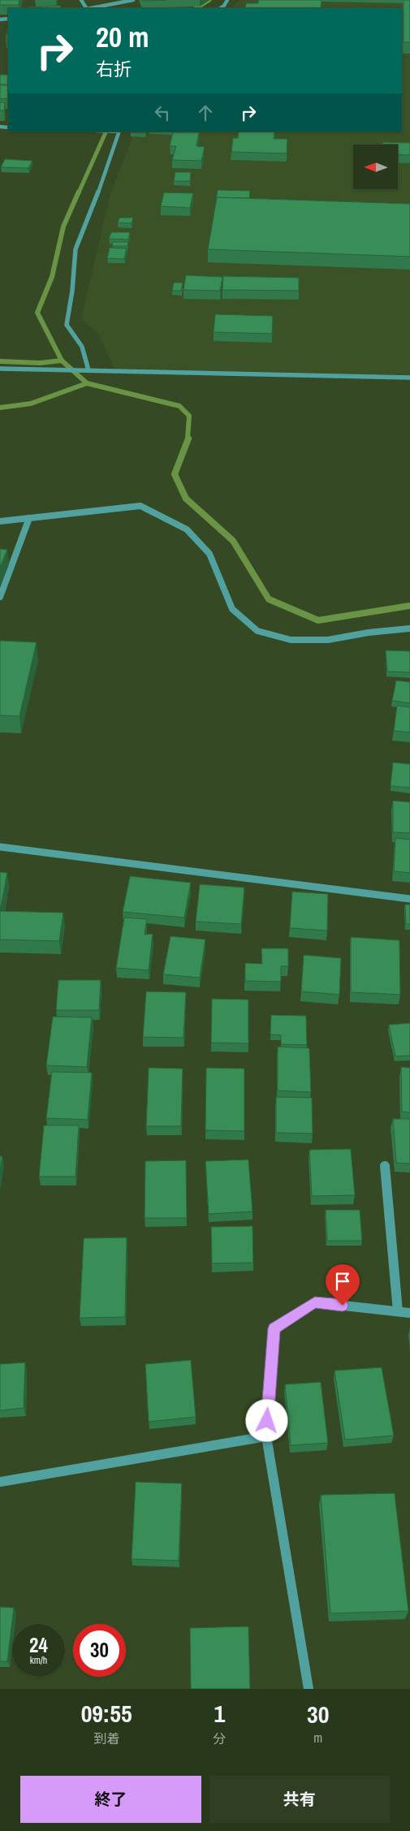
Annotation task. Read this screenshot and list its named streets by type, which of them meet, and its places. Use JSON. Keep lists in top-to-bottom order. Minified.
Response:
{"north":"left","page":{"turn":["20 m","右折"],"speed":"24 km/h","limit":"30","eta":["09:55","到着","1","分","30","m"],"buttons":["終了","共有"]}}
